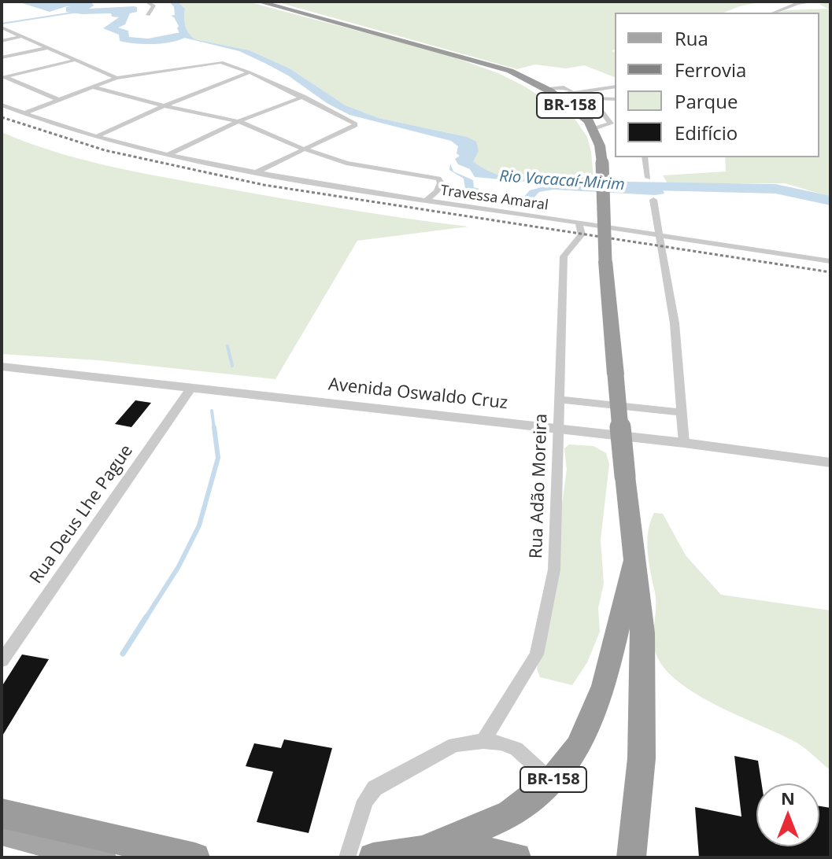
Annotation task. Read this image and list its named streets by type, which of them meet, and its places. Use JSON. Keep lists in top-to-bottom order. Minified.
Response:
{"streets":{"highway":["BR-158"],"street":["Travessa Amaral","Avenida Oswaldo Cruz","Rua Adão Moreira","Rua Deus Lhe Pague"]},"crossings":[["Travessa Amaral","Rua Adão Moreira"],["Avenida Oswaldo Cruz","Rua Adão Moreira"],["Avenida Oswaldo Cruz","Rua Deus Lhe Pague"]],"water":["Rio Vacacaí-Mirim"],"legend":["Rua","Ferrovia","Parque","Edifício"],"north":"top"}
